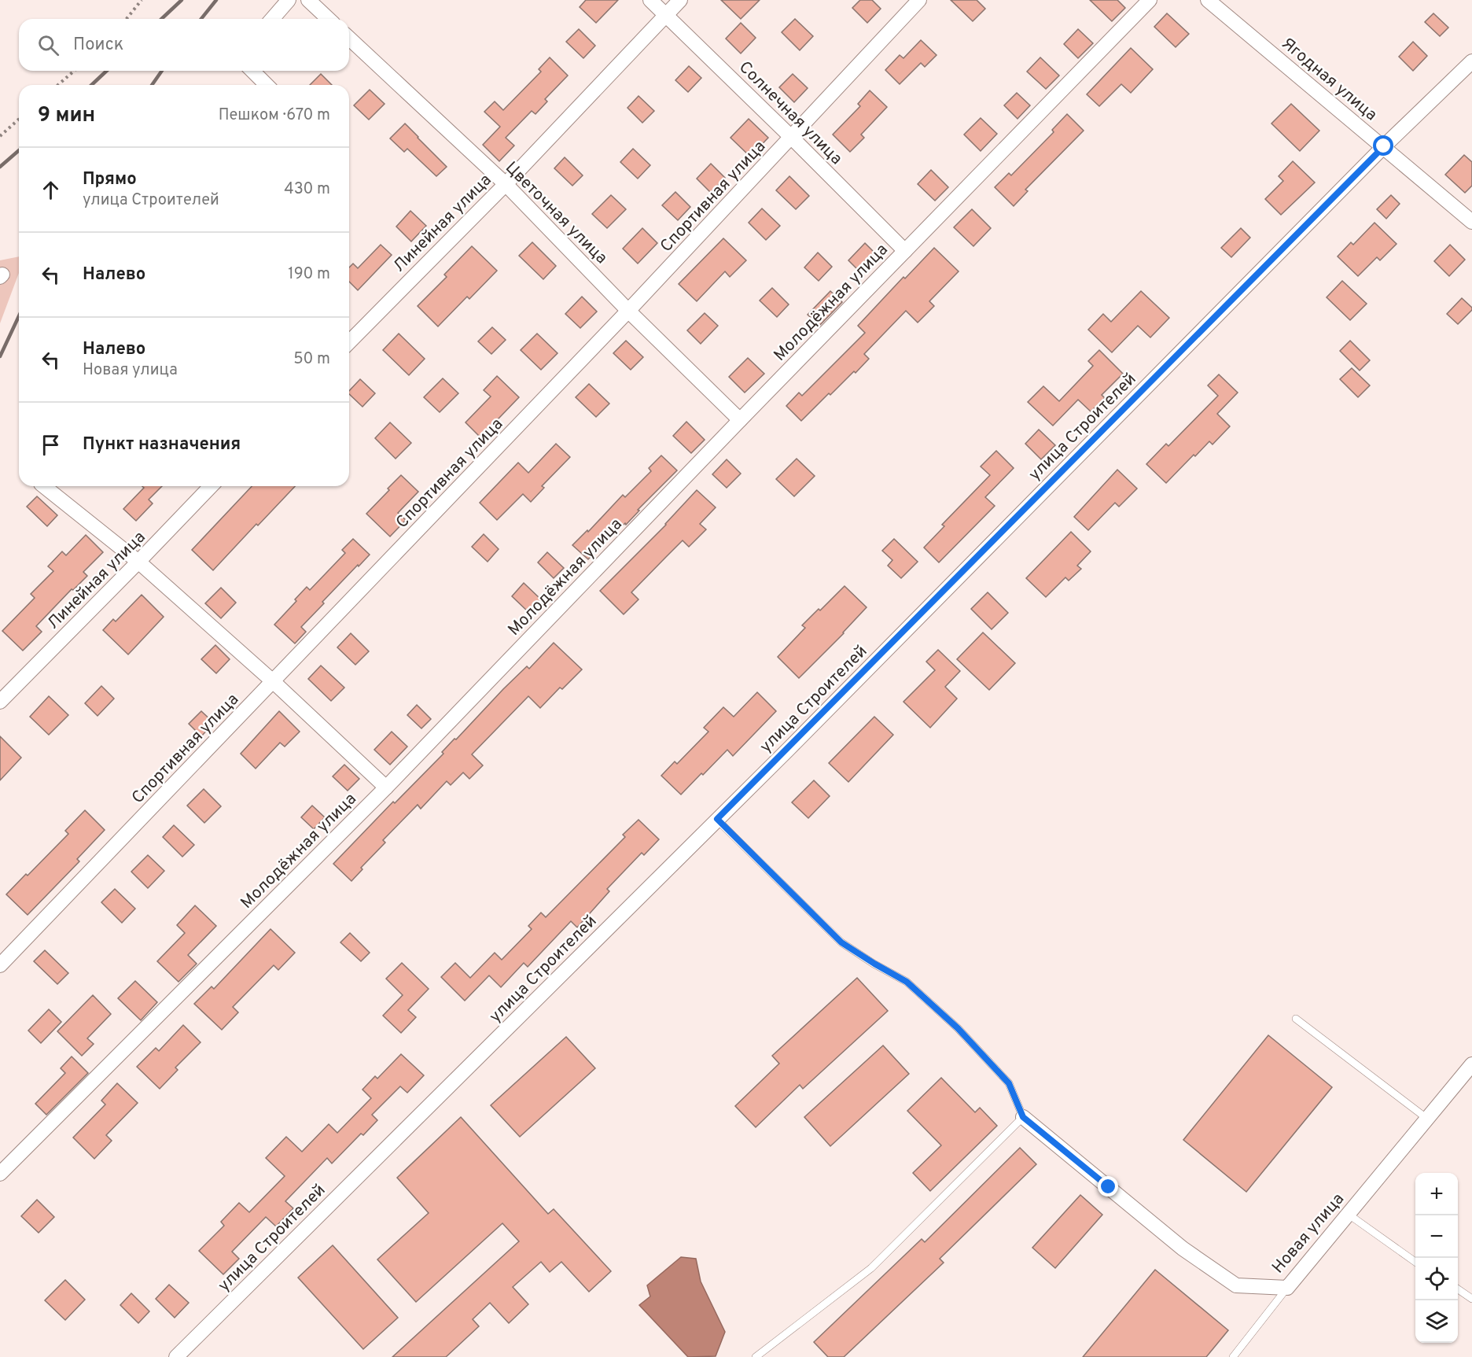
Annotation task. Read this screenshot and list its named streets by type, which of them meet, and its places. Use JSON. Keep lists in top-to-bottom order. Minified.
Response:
{"streets":{"street":["Ягодная улица","Солнечная улица","Спортивная улица","Цветочная улица","Линейная улица","Молодёжная улица","улица Строителей","Новая улица"]},"crossings":[["Ягодная улица","улица Строителей"],["Солнечная улица","Спортивная улица"],["Солнечная улица","Линейная улица"],["Солнечная улица","Молодёжная улица"],["Спортивная улица","Цветочная улица"],["Цветочная улица","Линейная улица"],["Цветочная улица","Молодёжная улица"]],"page":{"search":"Поиск","heading":["9 мин","Пешком · 670 m"],"list":[["Прямо","улица Строителей","430 m"],["Налево","190 m"],["Налево","Новая улица","50 m"],"Пункт назначения"],"map_buttons":["+","−"]}}
